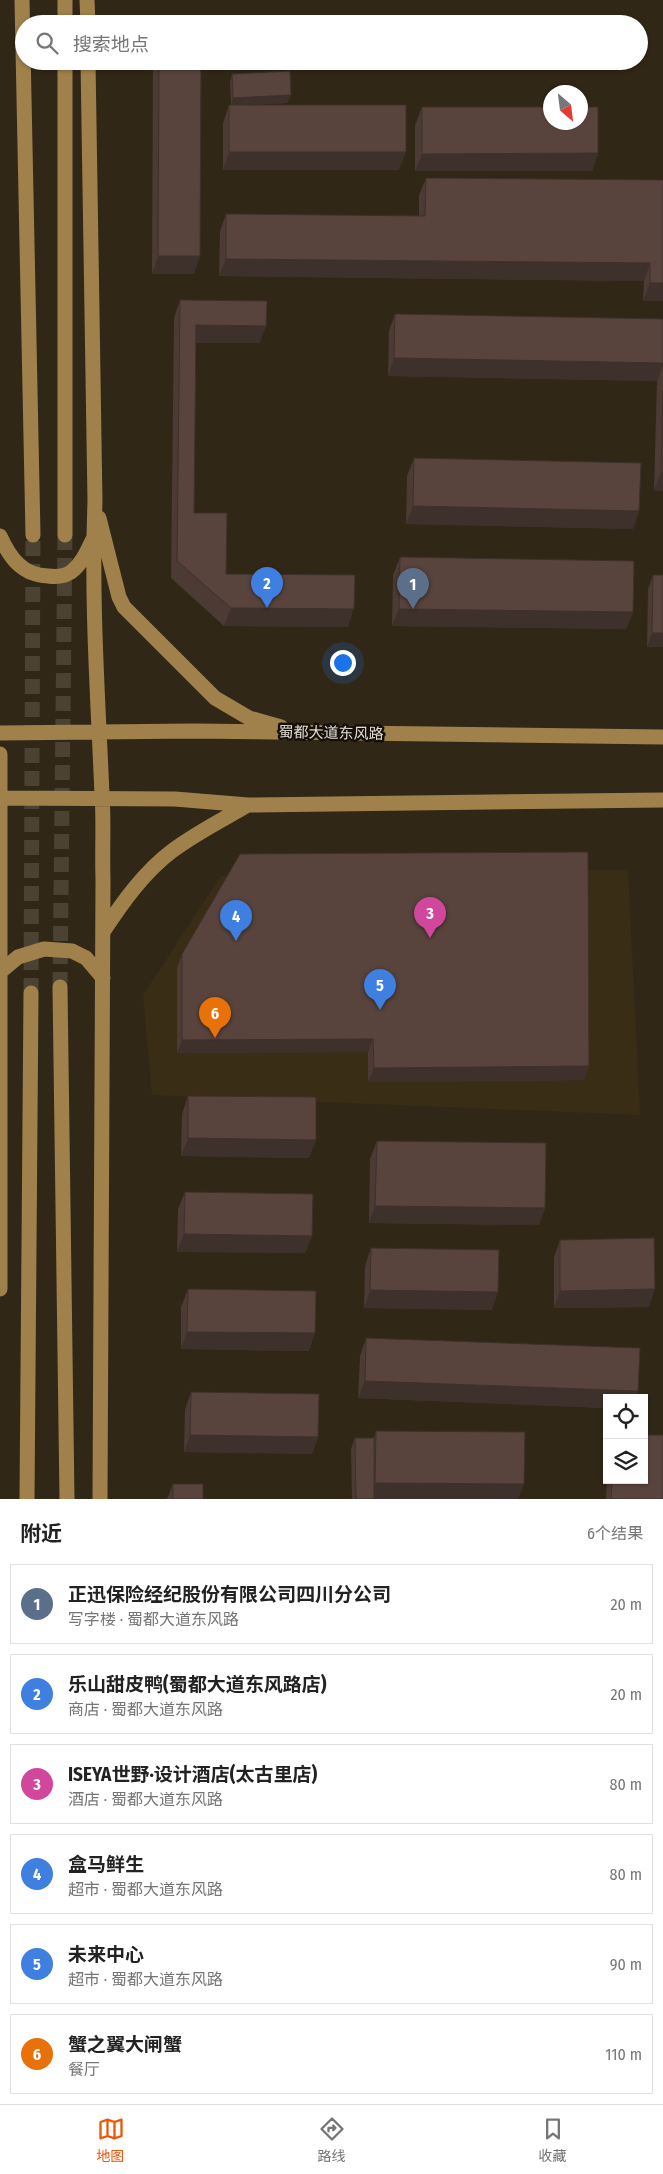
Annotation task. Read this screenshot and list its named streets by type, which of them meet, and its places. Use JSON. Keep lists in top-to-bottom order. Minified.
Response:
{"streets":{"main road":["蜀都大道东风路"]},"north":"bottom right","page":{"search":"搜索地点","pins":["2","1","3","4","5","6"],"heading":["附近","6个结果"],"list":[{"mark":"1","name":"正迅保险经纪股份有限公司四川分公司","note":"写字楼 · 蜀都大道东风路","value":"20 m"},{"mark":"2","name":"乐山甜皮鸭(蜀都大道东风路店)","note":"商店 · 蜀都大道东风路","value":"20 m"},{"mark":"3","name":"ISEYA世野·设计酒店(太古里店)","note":"酒店 · 蜀都大道东风路","value":"80 m"},{"mark":"4","name":"盒马鲜生","note":"超市 · 蜀都大道东风路","value":"80 m"},{"mark":"5","name":"未来中心","note":"超市 · 蜀都大道东风路","value":"90 m"},{"mark":"6","name":"蟹之翼大闸蟹","note":"餐厅","value":"110 m"}],"nav":["地图","路线","收藏"]}}
